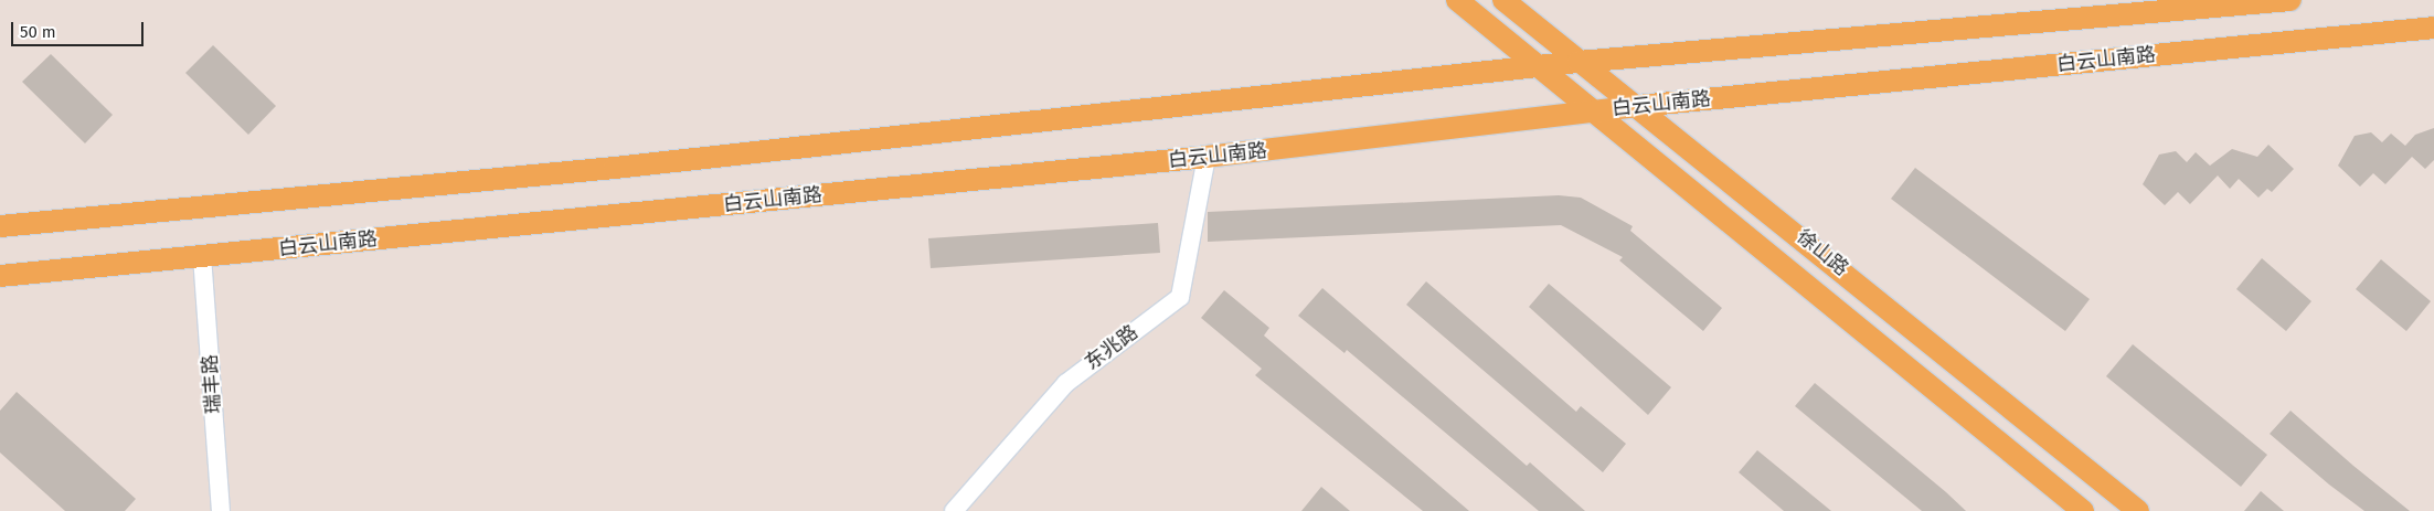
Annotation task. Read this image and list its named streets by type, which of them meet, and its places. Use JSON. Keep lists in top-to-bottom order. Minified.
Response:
{"streets":{"main road":["白云山南路","徐山路"],"street":["东兆路","瑞丰路"]},"crossings":[["白云山南路","徐山路"],["白云山南路","东兆路"],["白云山南路","瑞丰路"]],"scale_bar":"50 m"}
